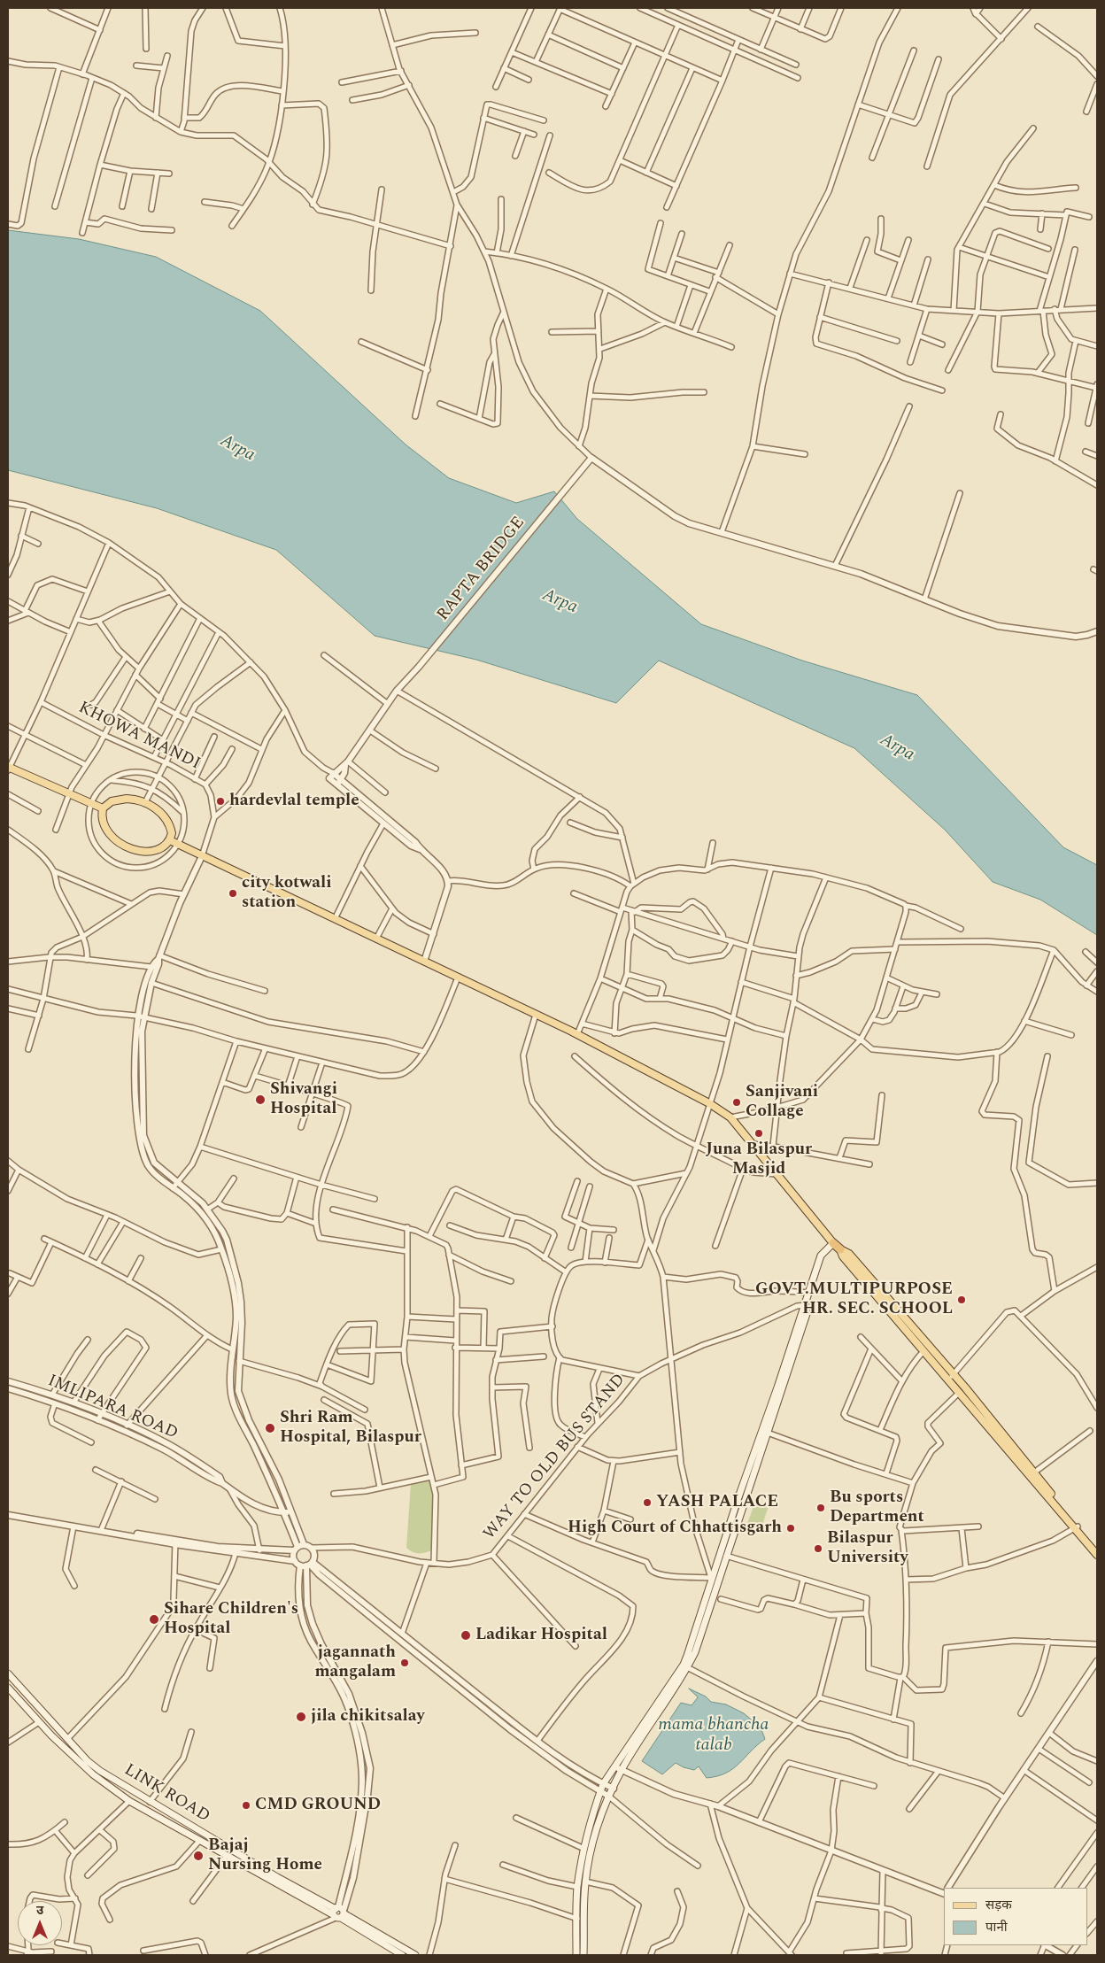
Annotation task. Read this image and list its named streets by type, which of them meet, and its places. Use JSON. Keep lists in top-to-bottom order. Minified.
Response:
{"streets":{"main road":["LINK ROAD"],"street":["RAPTA BRIDGE","KHOWA MANDI","IMLIPARA ROAD","WAY TO OLD BUS STAND"]},"water":["Arpa","mama bhancha talab"],"places":["hardevlal temple","city kotwali station","Shivangi Hospital","Sanjivani Collage","Juna Bilaspur Masjid","GOVT.MULTIPURPOSE HR. SEC. SCHOOL","Shri Ram Hospital, Bilaspur","YASH PALACE","Bu sports Department","High Court of Chhattisgarh","Bilaspur University","Sihare Children's Hospital","Ladikar Hospital","jagannath mangalam","jila chikitsalay","CMD GROUND","Bajaj Nursing Home"],"legend":["सड़क","पानी"],"north":"top"}
